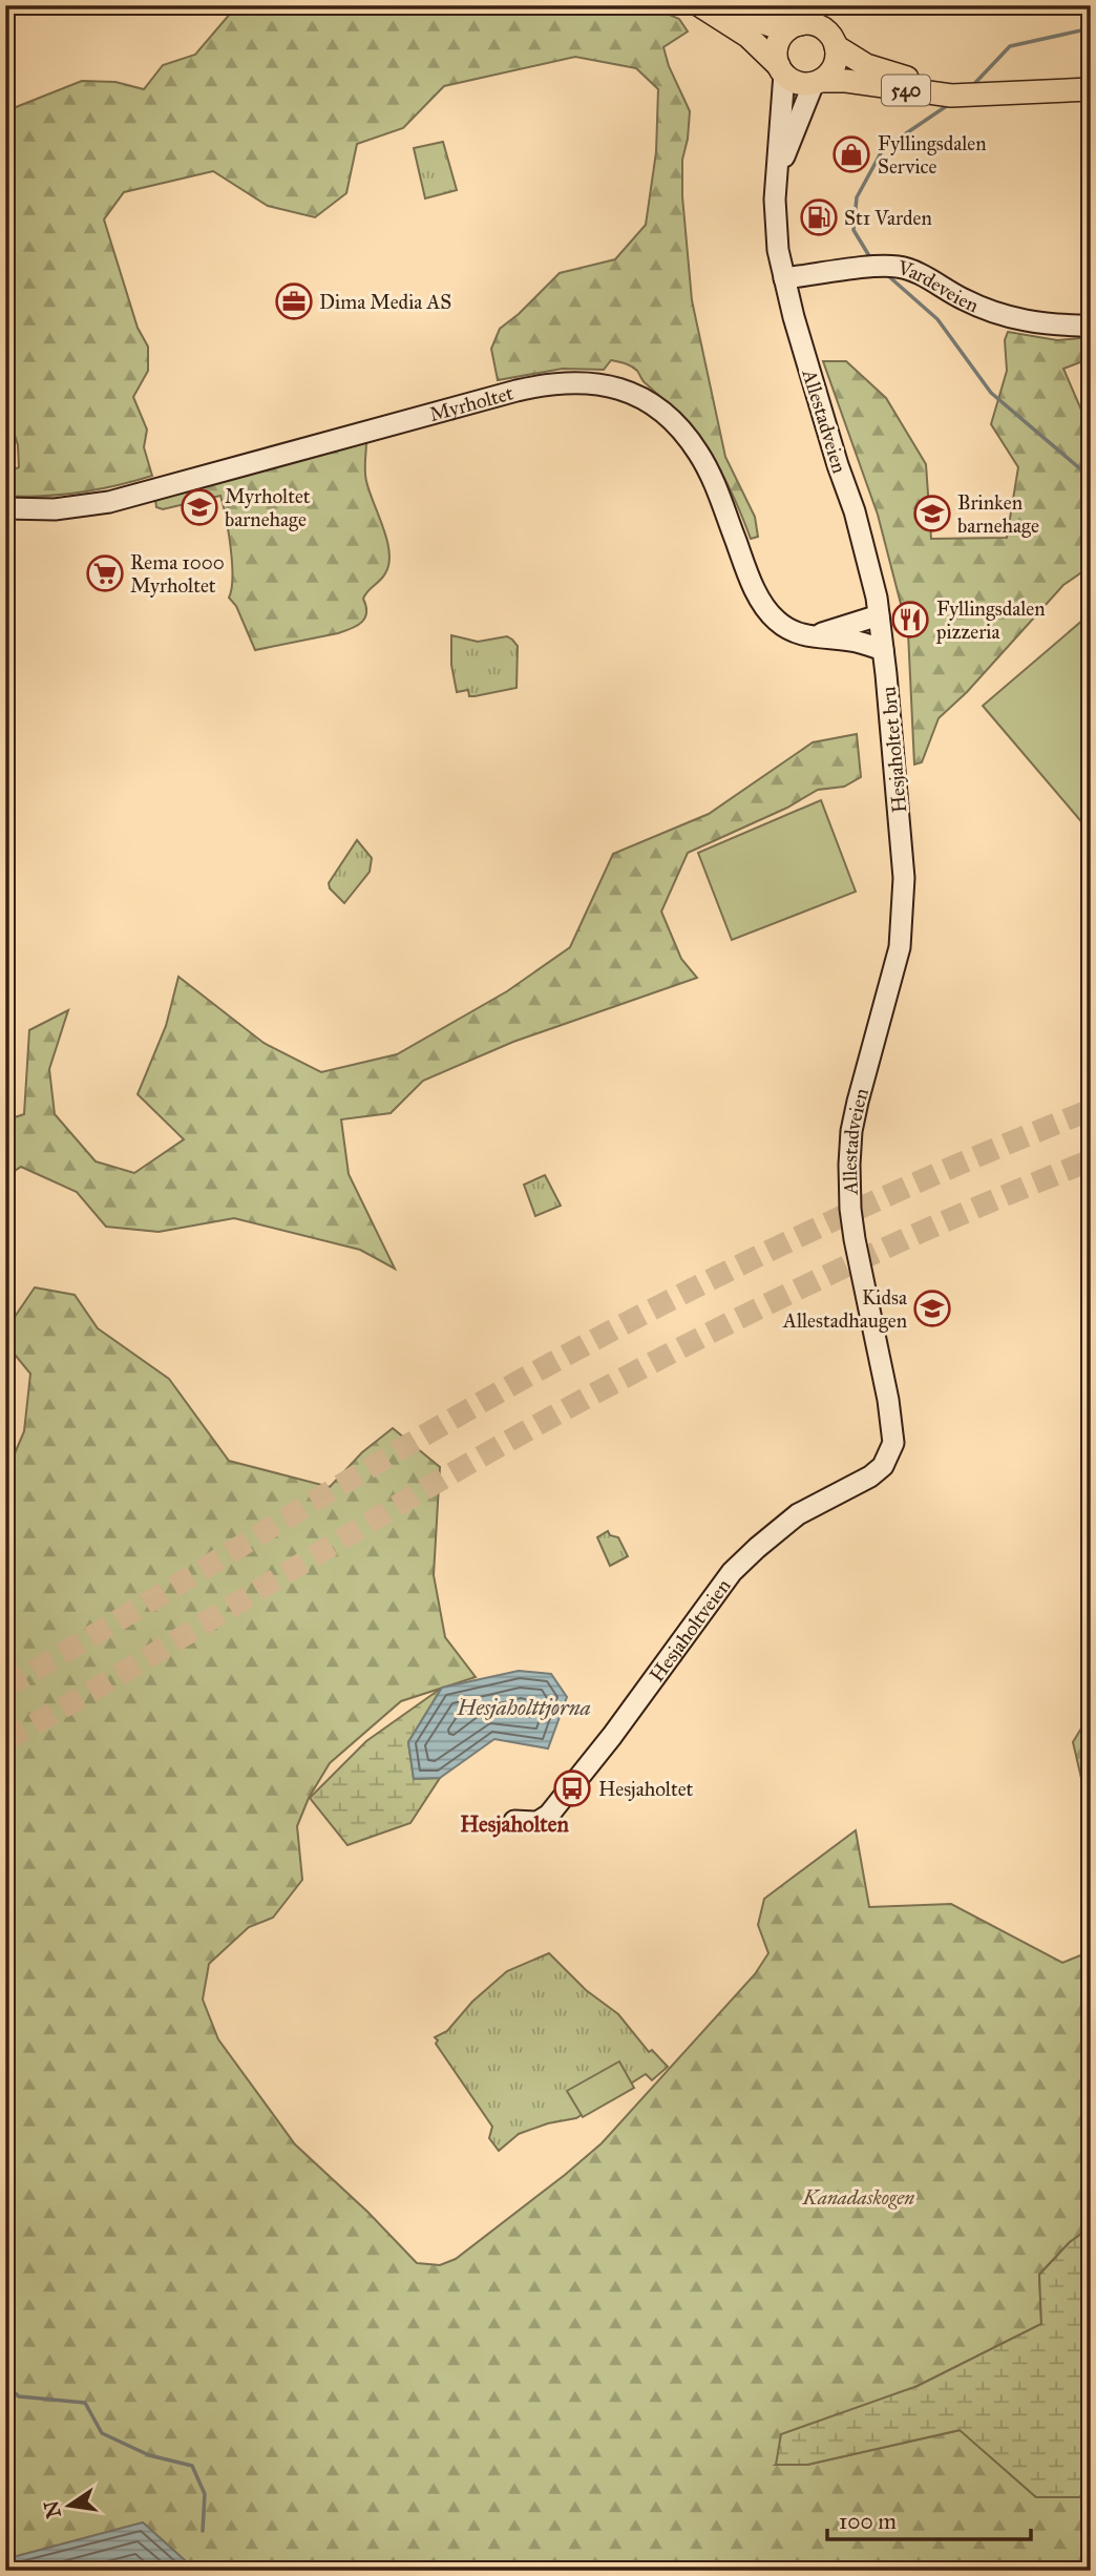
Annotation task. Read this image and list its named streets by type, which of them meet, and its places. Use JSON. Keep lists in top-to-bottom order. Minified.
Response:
{"streets":{"main road":["540","Vardeveien","Myrholtet","Allestadveien","Hesjaholtet bru","Hesjaholtveien"]},"crossings":[["540","Allestadveien"],["Vardeveien","Allestadveien"],["Allestadveien","Hesjaholtet bru"],["Allestadveien","Hesjaholtveien"]],"districts":["Hesjaholten"],"water":["Hesjaholttjørna"],"parks":["Kanadaskogen"],"places":{"shop":["Fyllingsdalen Service"],"fuel station":["St1 Varden"],"office":["Dima Media AS"],"school or university":["Myrholtet barnehage","Brinken barnehage","Kidsa Allestadhaugen"],"supermarket":["Rema 1000 Myrholtet"],"restaurant":["Fyllingsdalen pizzeria"],"bus stop":["Hesjaholtet"]},"scale_bar":"100 m","north":"left"}
